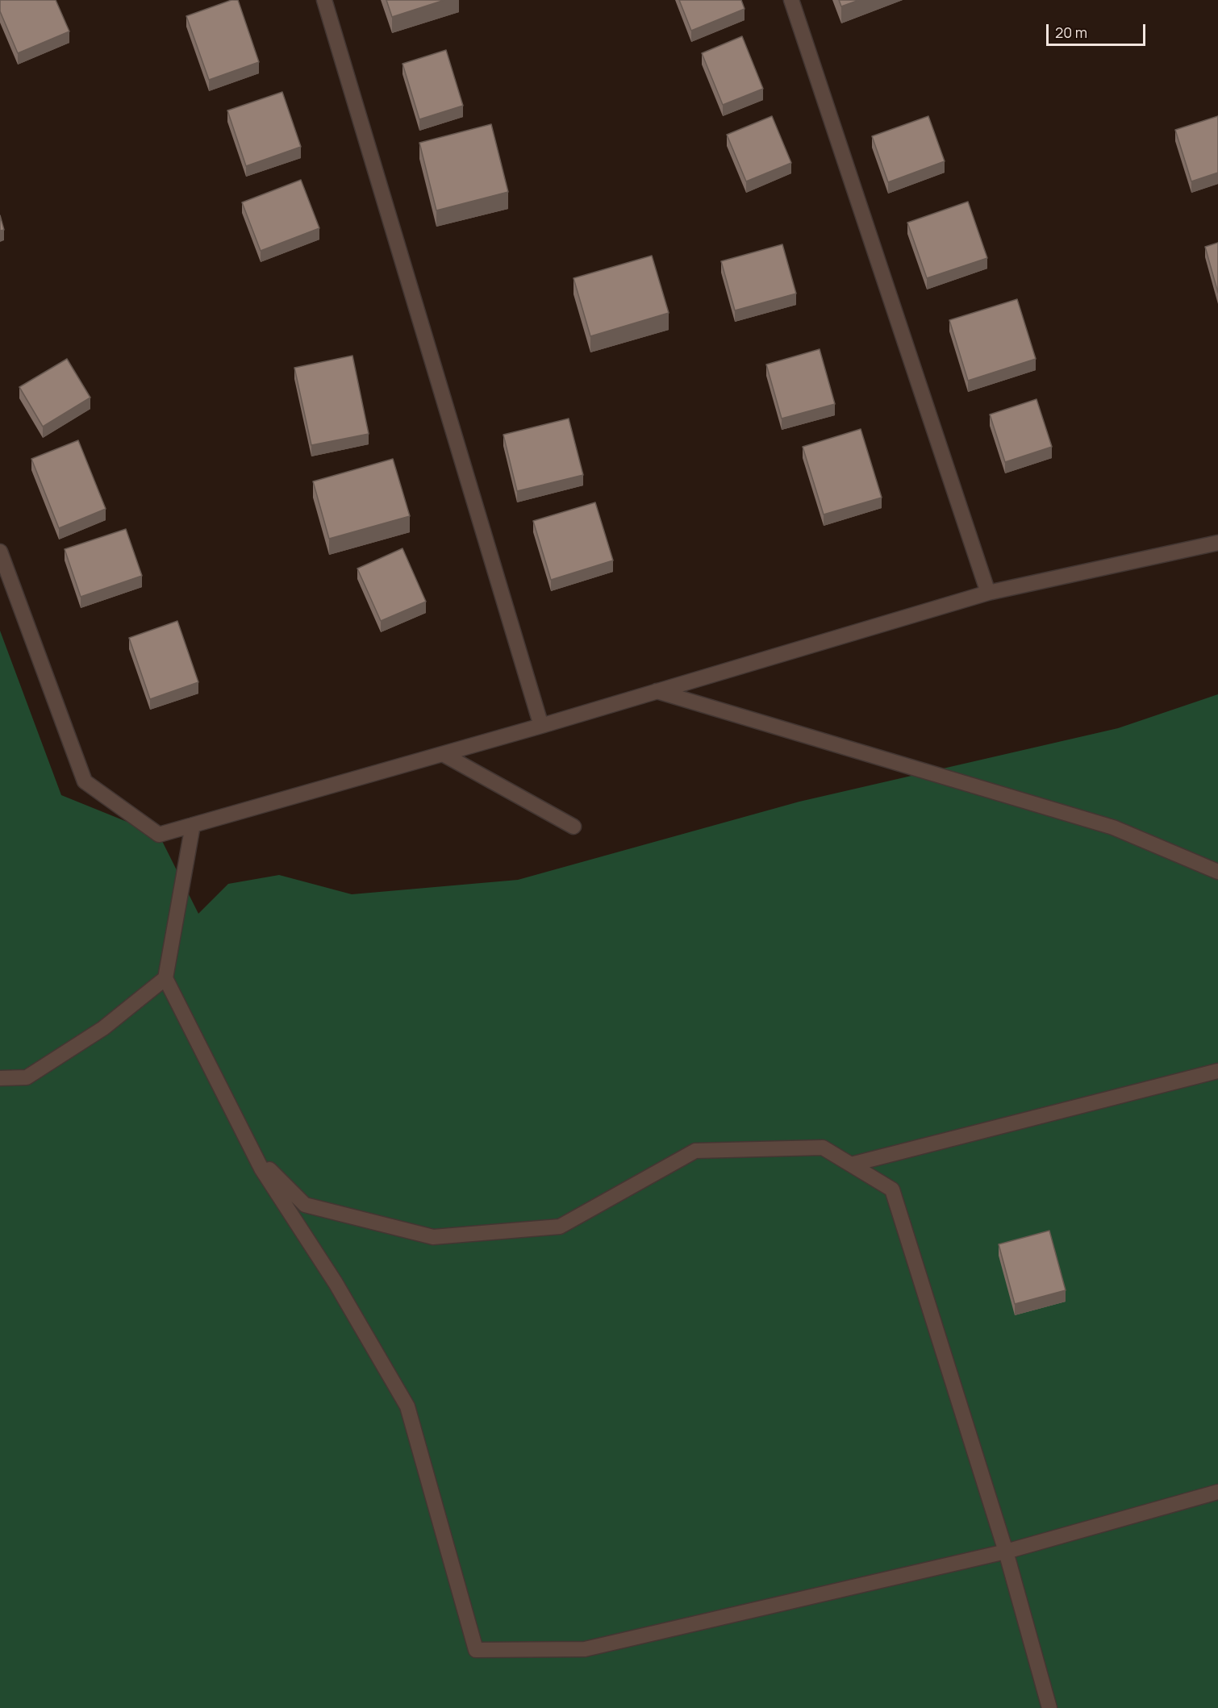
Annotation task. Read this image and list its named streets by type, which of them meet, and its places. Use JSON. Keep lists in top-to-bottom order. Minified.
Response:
{"scale_bar":"20 m"}
